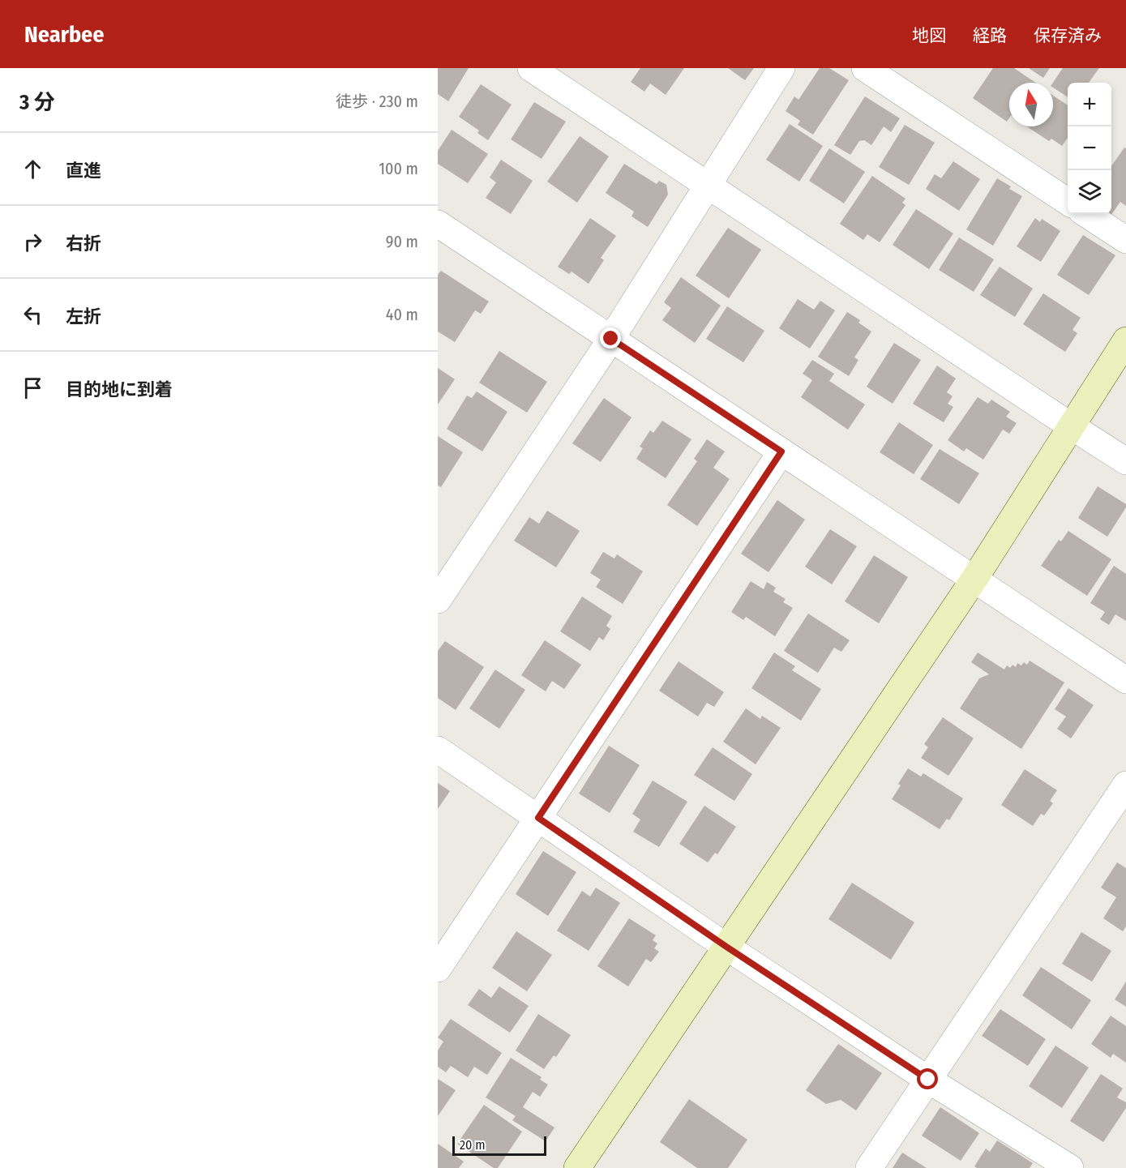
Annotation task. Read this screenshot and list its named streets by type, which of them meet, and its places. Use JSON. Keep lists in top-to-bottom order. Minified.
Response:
{"scale_bar":"20 m","north":"top","page":{"header":"Nearbee","nav":["地図","経路","保存済み"],"heading":["3 分","徒歩 · 230 m"],"map_buttons":["+","−"],"list":[["直進","100 m"],["右折","90 m"],["左折","40 m"],"目的地に到着"],"scale":"20 m"}}
